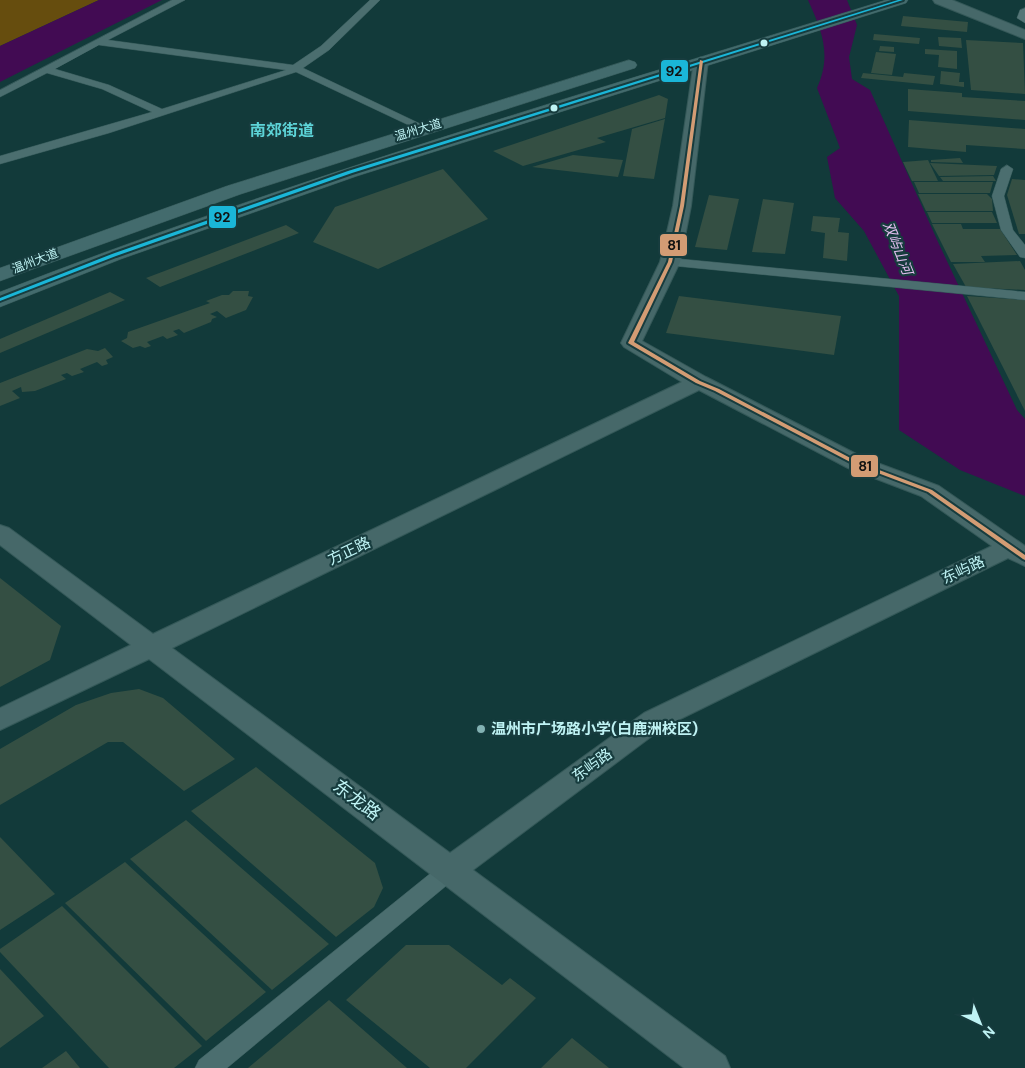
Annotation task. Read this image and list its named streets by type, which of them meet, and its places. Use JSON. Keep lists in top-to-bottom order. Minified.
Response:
{"streets":{"main road":["温州大道"],"street":["方正路","东屿路","东龙路"]},"crossings":[["温州大道","东屿路"],["方正路","东屿路"],["方正路","东龙路"],["东屿路","东龙路"]],"districts":["南郊街道"],"water":["双屿山河"],"places":["温州市广场路小学(白鹿洲校区)"],"lines":["transit line 92","transit line 81"],"north":"bottom right"}
